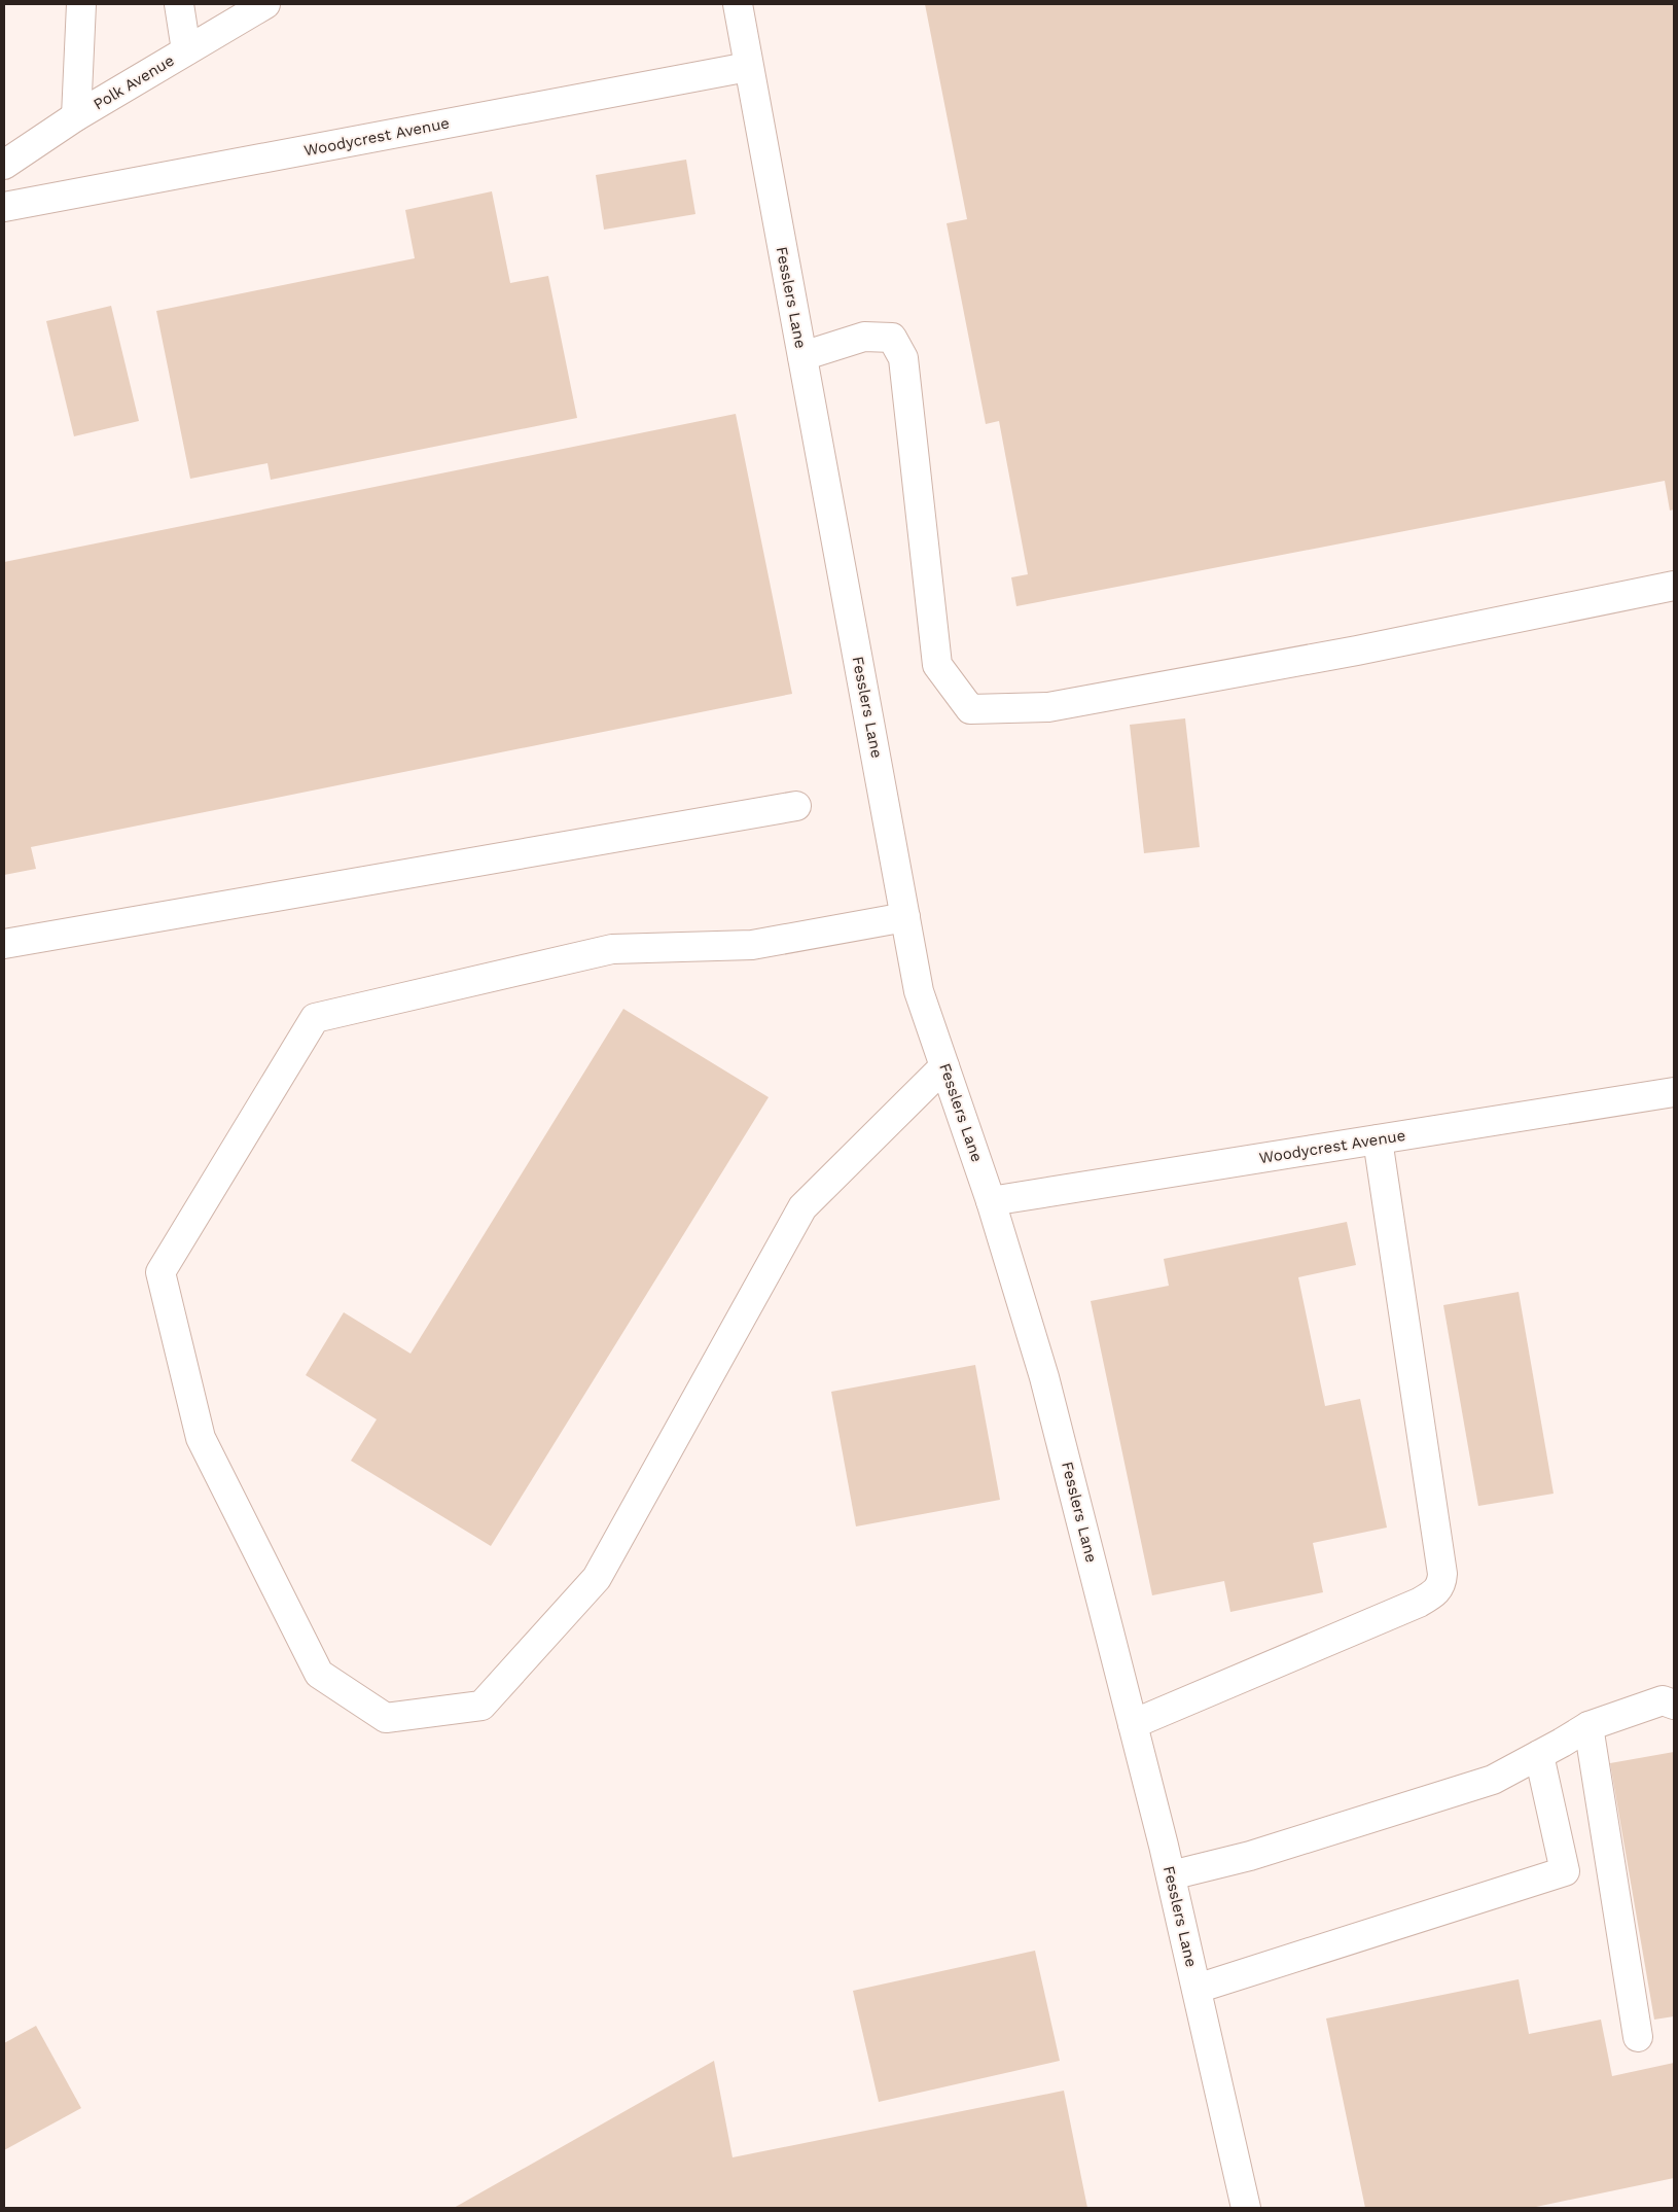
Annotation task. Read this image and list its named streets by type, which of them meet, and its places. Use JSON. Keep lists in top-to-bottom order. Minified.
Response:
{"streets":{"street":["Polk Avenue","Woodycrest Avenue","Fesslers Lane"]},"crossings":[["Woodycrest Avenue","Fesslers Lane"]]}
